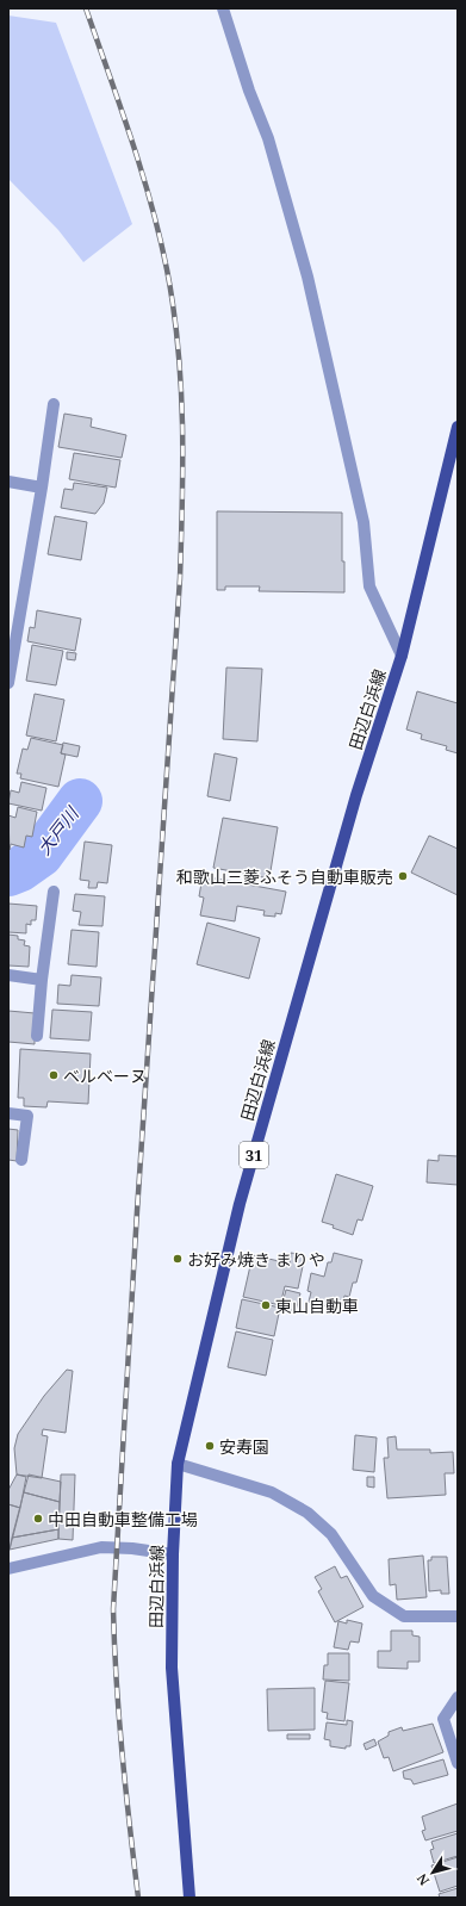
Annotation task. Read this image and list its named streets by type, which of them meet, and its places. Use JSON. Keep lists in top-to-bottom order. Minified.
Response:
{"streets":{"main road":["田辺白浜線","31"]},"water":["大戸川"],"places":["和歌山三菱ふそう自動車販売","ベルベーヌ","お好み焼き まりや","東山自動車","安寿園","中田自動車整備工場"],"north":"bottom left"}
